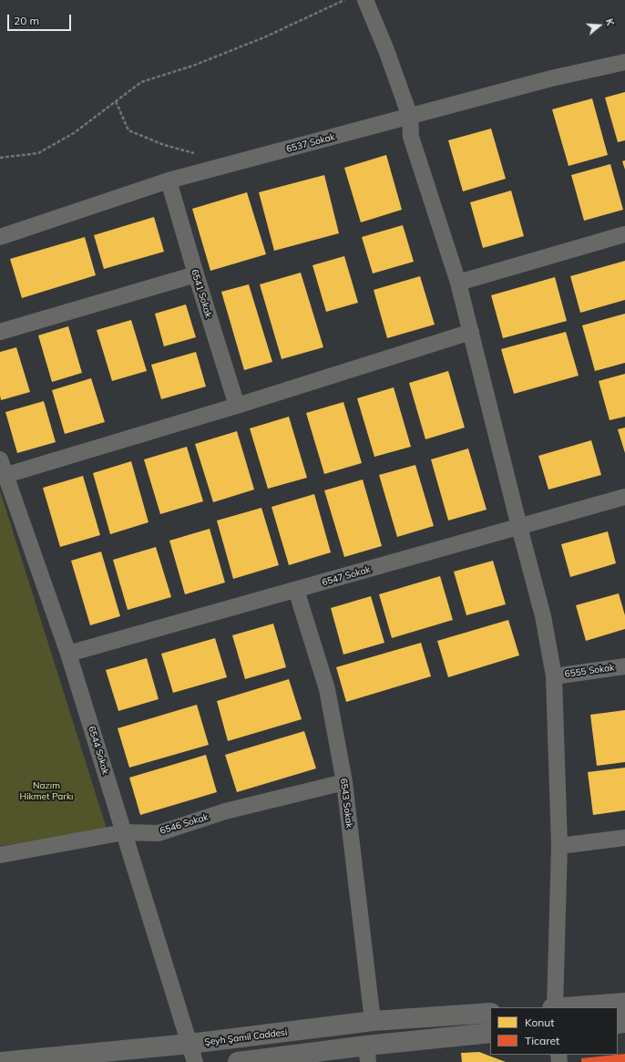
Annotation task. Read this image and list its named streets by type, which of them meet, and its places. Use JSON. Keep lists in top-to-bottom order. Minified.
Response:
{"streets":{"street":["6537 Sokak","6541 Sokak","6547 Sokak","6555 Sokak","6544 Sokak","6543 Sokak","6546 Sokak","Şeyh Şamil Caddesi"]},"crossings":[["6537 Sokak","6541 Sokak"],["6547 Sokak","6544 Sokak"],["6547 Sokak","6543 Sokak"],["6544 Sokak","6546 Sokak"],["6544 Sokak","Şeyh Şamil Caddesi"],["6543 Sokak","6546 Sokak"],["6543 Sokak","Şeyh Şamil Caddesi"]],"parks":["Nazım Hikmet Parkı"],"legend":["Konut","Ticaret"],"scale_bar":"20 m","north":"right"}
